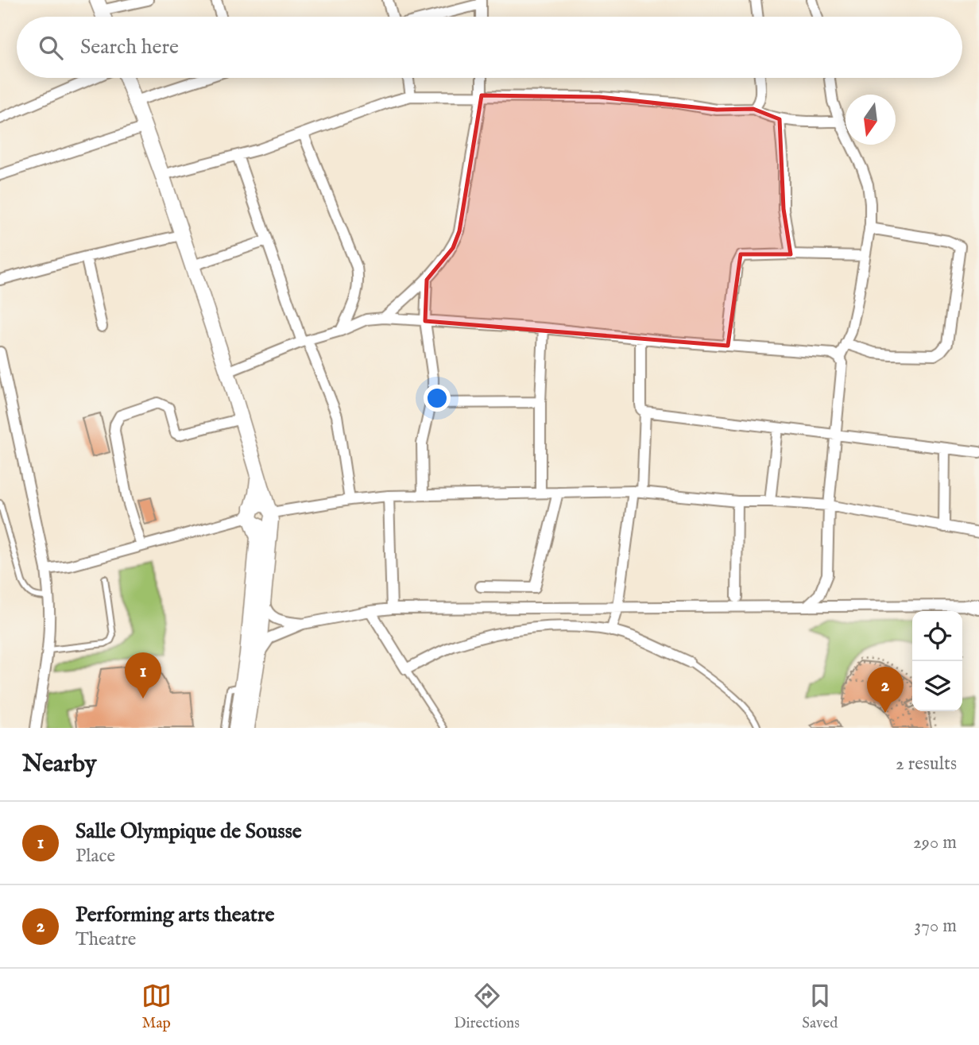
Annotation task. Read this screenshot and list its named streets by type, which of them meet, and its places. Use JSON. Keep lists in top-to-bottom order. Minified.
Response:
{"north":"bottom","page":{"search":"Search here","pins":["1","2"],"heading":["Nearby","2 results"],"list":[{"mark":"1","name":"Salle Olympique de Sousse","note":"Place","value":"290 m"},{"mark":"2","name":"Performing arts theatre","note":"Theatre","value":"370 m"}],"nav":["Map","Directions","Saved"]}}
